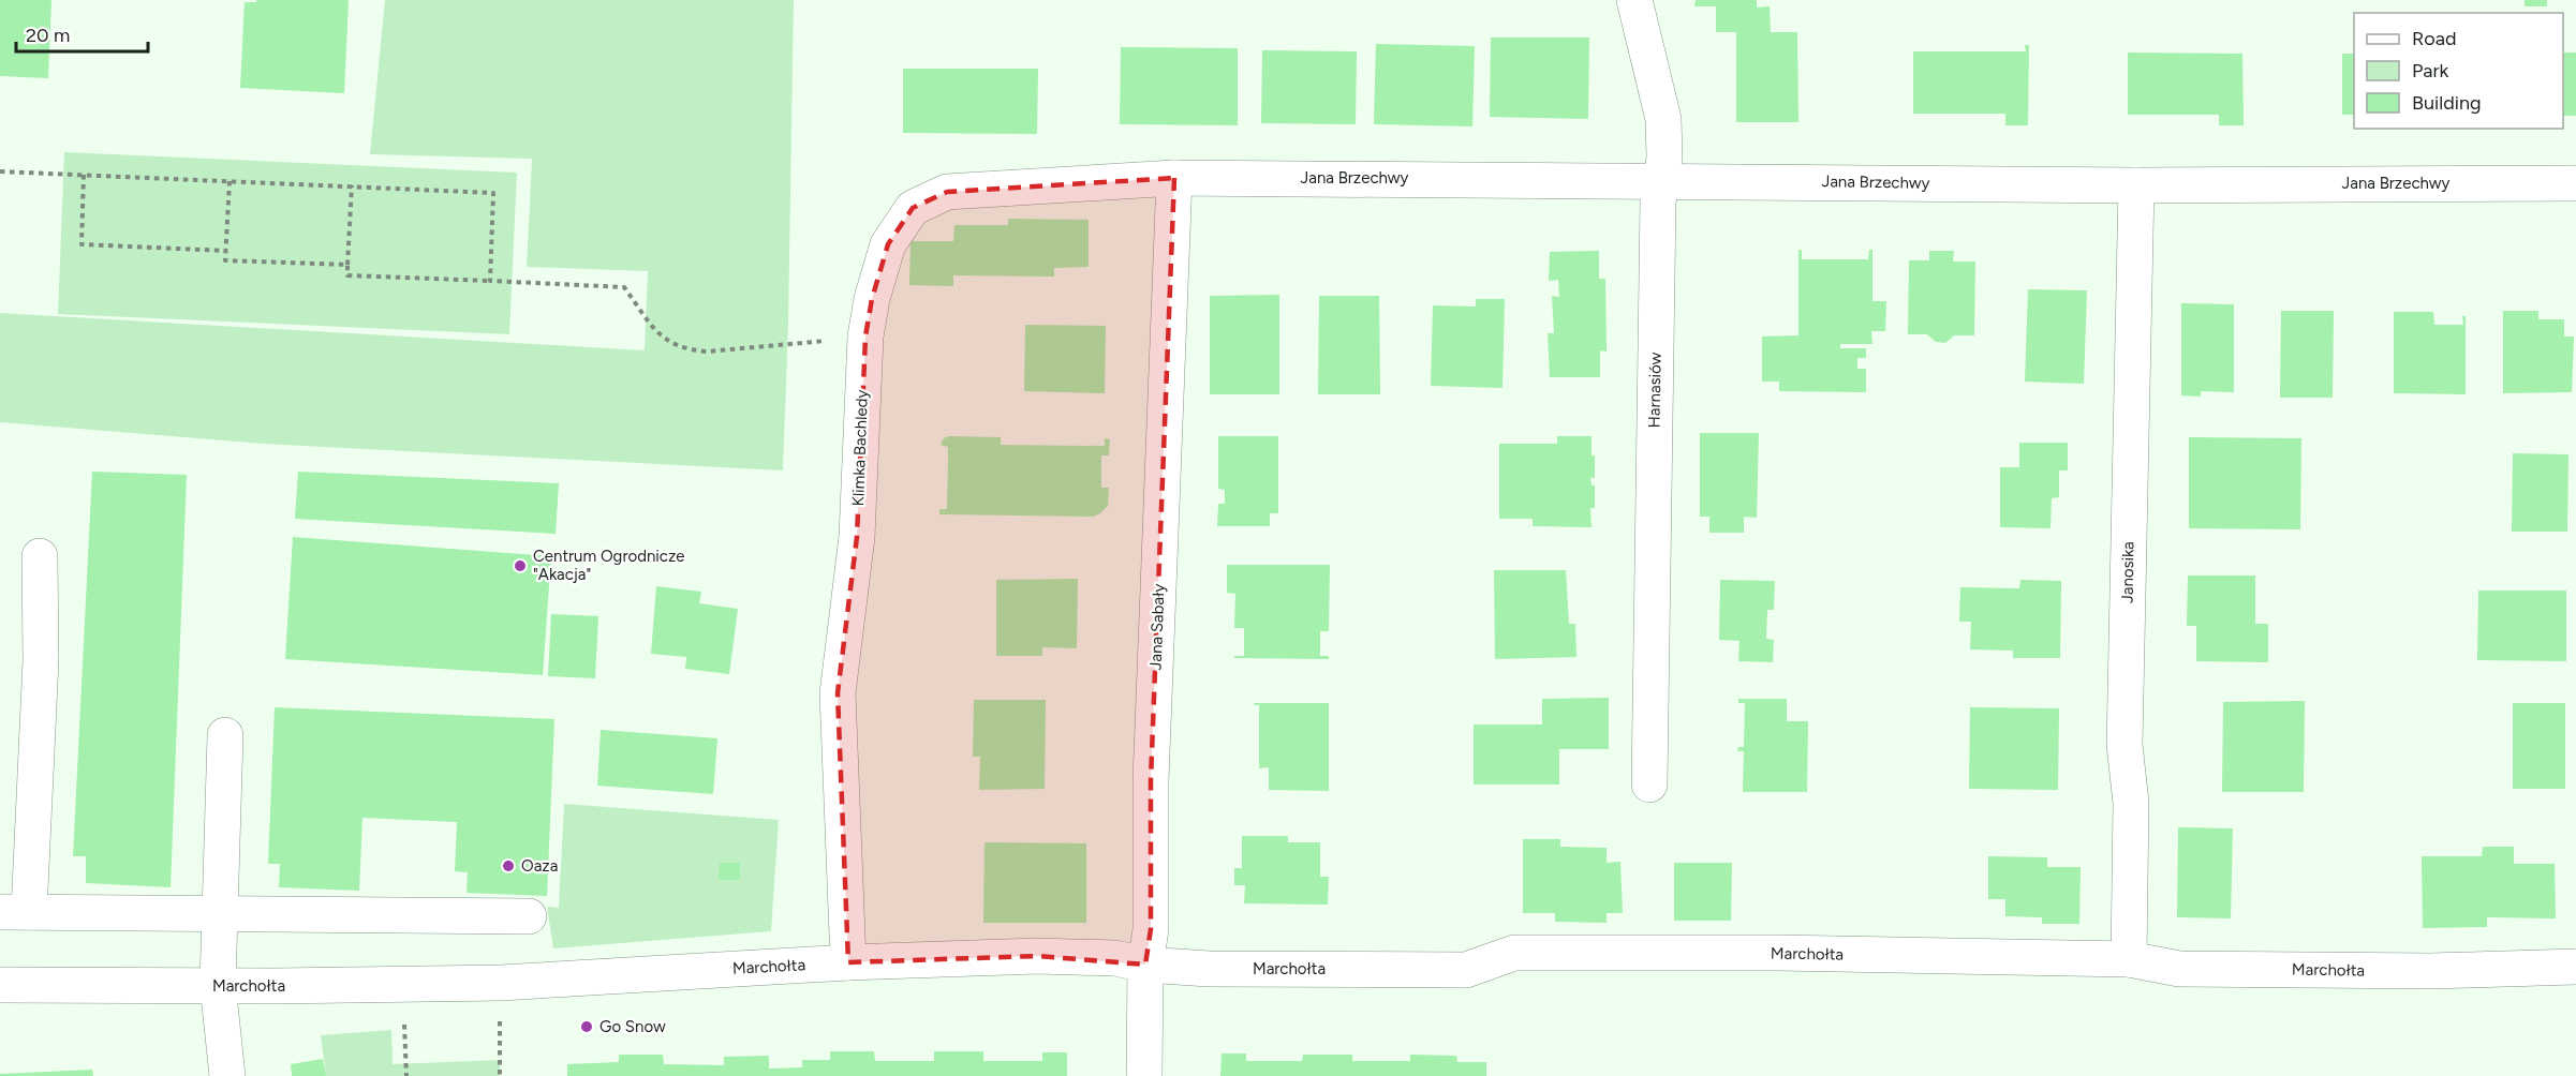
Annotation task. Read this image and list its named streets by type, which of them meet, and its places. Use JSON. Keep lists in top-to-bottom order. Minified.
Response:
{"streets":{"street":["Jana Brzechwy","Harnasiów","Klimka Bachledy","Janosika","Jana Sabały","Marchołta"]},"crossings":[["Jana Brzechwy","Harnasiów"],["Jana Brzechwy","Klimka Bachledy"],["Jana Brzechwy","Janosika"],["Jana Brzechwy","Jana Sabały"],["Klimka Bachledy","Jana Sabały"],["Klimka Bachledy","Marchołta"],["Janosika","Marchołta"],["Jana Sabały","Marchołta"]],"places":["Centrum Ogrodnicze \"Akacja\"","Oaza","Go Snow"],"legend":["Road","Park","Building"],"scale_bar":"20 m"}
